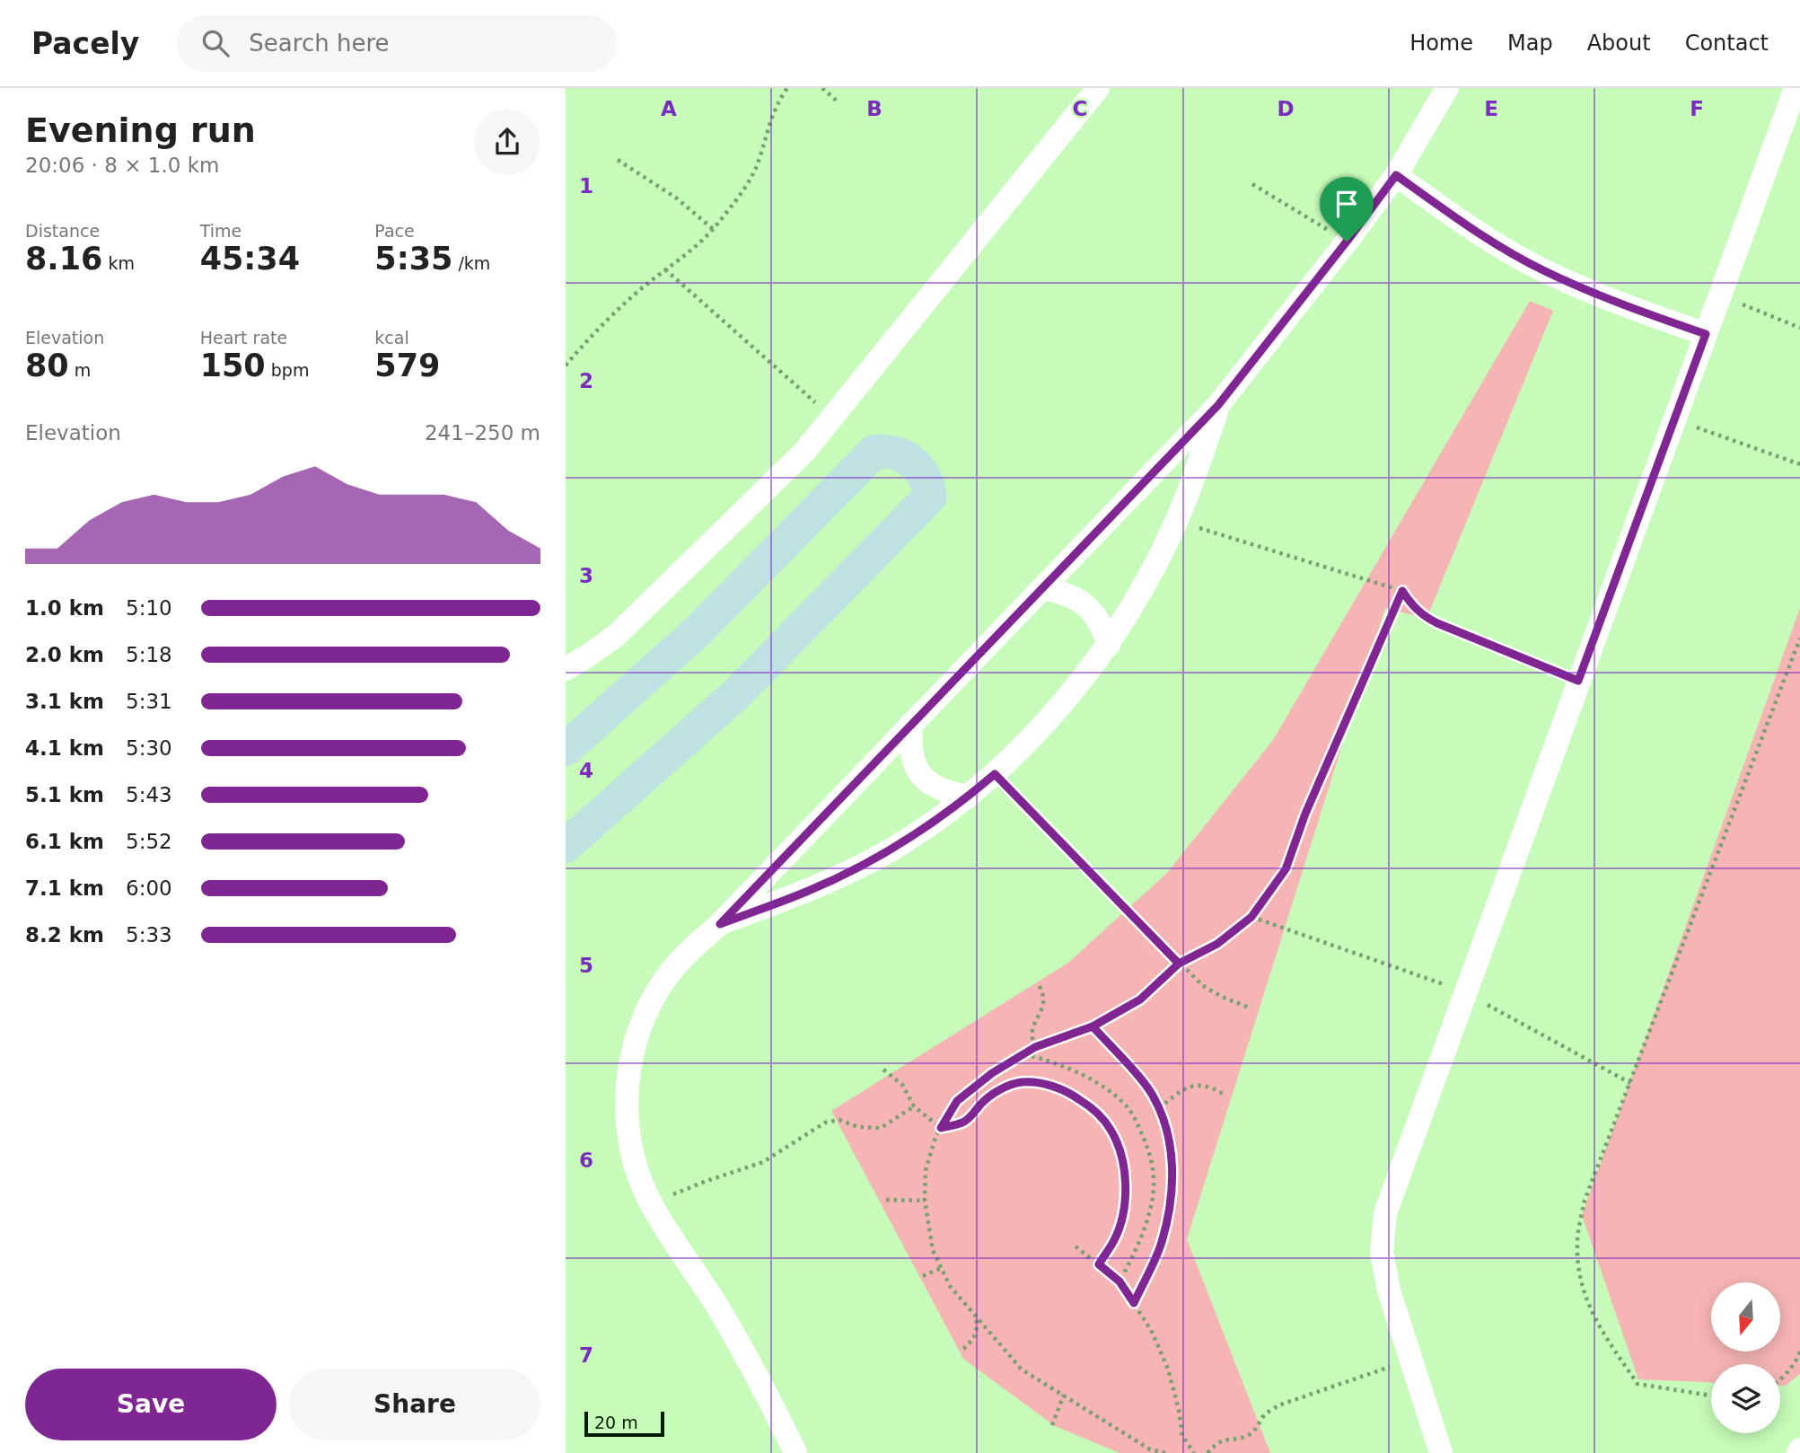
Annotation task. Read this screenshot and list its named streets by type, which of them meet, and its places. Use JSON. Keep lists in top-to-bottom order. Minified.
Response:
{"scale_bar":"20 m","north":"bottom","page":{"header":"Pacely","search":"Search here","nav":["Home","Map","About","Contact"],"heading":["Evening run","20:06 · 8 × 1.0 km"],"stats":[["Distance","8.16 km"],["Time","45:34"],["Pace","5:35 /km"],["Elevation","80 m"],["Heart rate","150 bpm"],["kcal","579"]],"chart":["Elevation","241–250 m"],"list":[{"name":"1.0 km","note":"5:10"},{"name":"2.0 km","note":"5:18"},{"name":"3.1 km","note":"5:31"},{"name":"4.1 km","note":"5:30"},{"name":"5.1 km","note":"5:43"},{"name":"6.1 km","note":"5:52"},{"name":"7.1 km","note":"6:00"},{"name":"8.2 km","note":"5:33"}],"buttons":["Save","Share"],"scale":"20 m"},"grid":{"columns":["A","B","C","D","E","F"],"rows":["1","2","3","4","5","6","7"]}}
